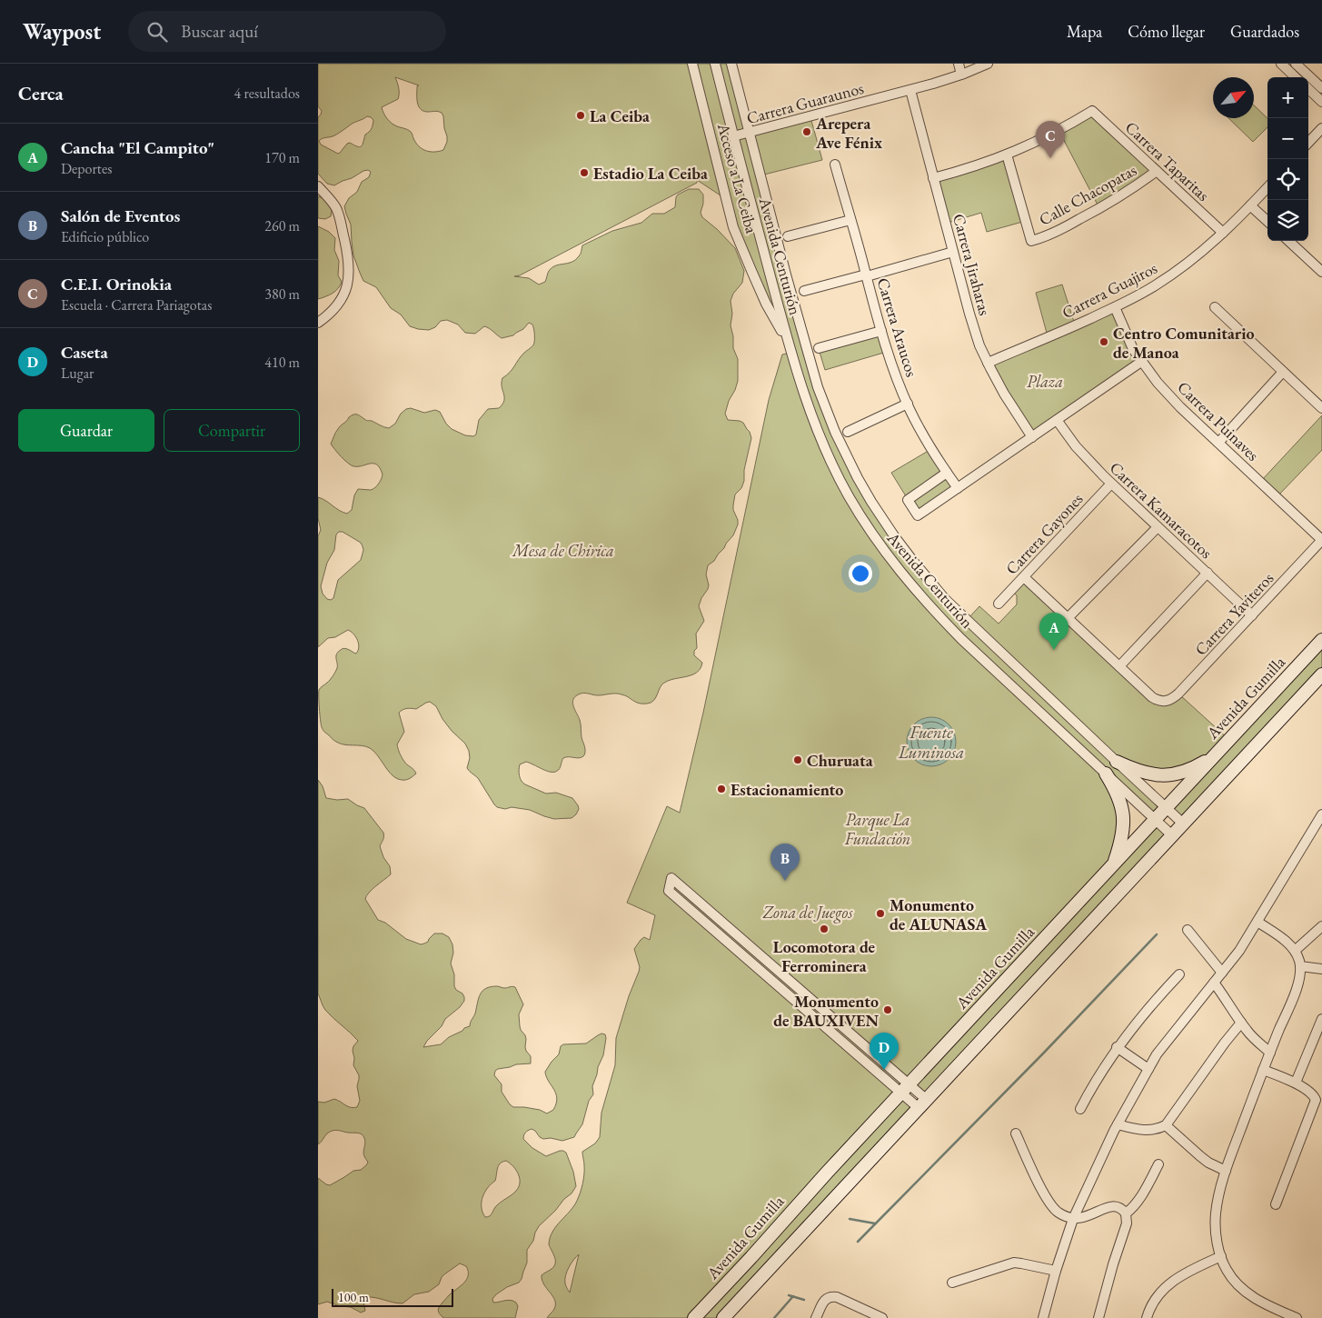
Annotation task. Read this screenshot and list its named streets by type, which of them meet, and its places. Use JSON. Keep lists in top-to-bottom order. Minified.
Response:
{"streets":{"main road":["Avenida Gumilla"],"street":["Carrera Guaraunos","Carrera Taparitas","Acceso a La Ceiba","Calle Chacopatas","Avenida Centurión","Carrera Jiraharas","Carrera Guajiros","Carrera Araucos","Carrera Puinaves","Carrera Kamaracotos","Carrera Gayones","Carrera Yaviteros"]},"crossings":[["Carrera Guaraunos","Avenida Centurión"],["Carrera Guaraunos","Carrera Jiraharas"],["Carrera Taparitas","Calle Chacopatas"],["Carrera Taparitas","Carrera Guajiros"],["Acceso a La Ceiba","Avenida Centurión"],["Avenida Centurión","Avenida Gumilla"],["Carrera Jiraharas","Carrera Guajiros"],["Carrera Guajiros","Carrera Puinaves"],["Carrera Puinaves","Carrera Yaviteros"],["Carrera Kamaracotos","Carrera Gayones"],["Carrera Kamaracotos","Carrera Yaviteros"]],"water":["Fuente Luminosa"],"parks":["Plaza","Mesa de Chirica","Parque La Fundación","Zona de Juegos"],"places":["La Ceiba","Arepera Ave Fénix","Estadio La Ceiba","Centro Comunitario de Manoa","Churuata","Estacionamiento","Monumento de ALUNASA","Locomotora de Ferrominera","Monumento de BAUXIVEN"],"scale_bar":"100 m","north":"top right","page":{"header":"Waypost","search":"Buscar aquí","nav":["Mapa","Cómo llegar","Guardados"],"heading":["Cerca","4 resultados"],"map_buttons":["+","−"],"pins":["C","A","B","D"],"list":[{"mark":"A","name":"Cancha \"El Campito\"","note":"Deportes","value":"170 m"},{"mark":"B","name":"Salón de Eventos","note":"Edificio público","value":"260 m"},{"mark":"C","name":"C.E.I. Orinokia","note":"Escuela · Carrera Pariagotas","value":"380 m"},{"mark":"D","name":"Caseta","note":"Lugar","value":"410 m"}],"buttons":["Guardar","Compartir"],"scale":"100 m"}}
